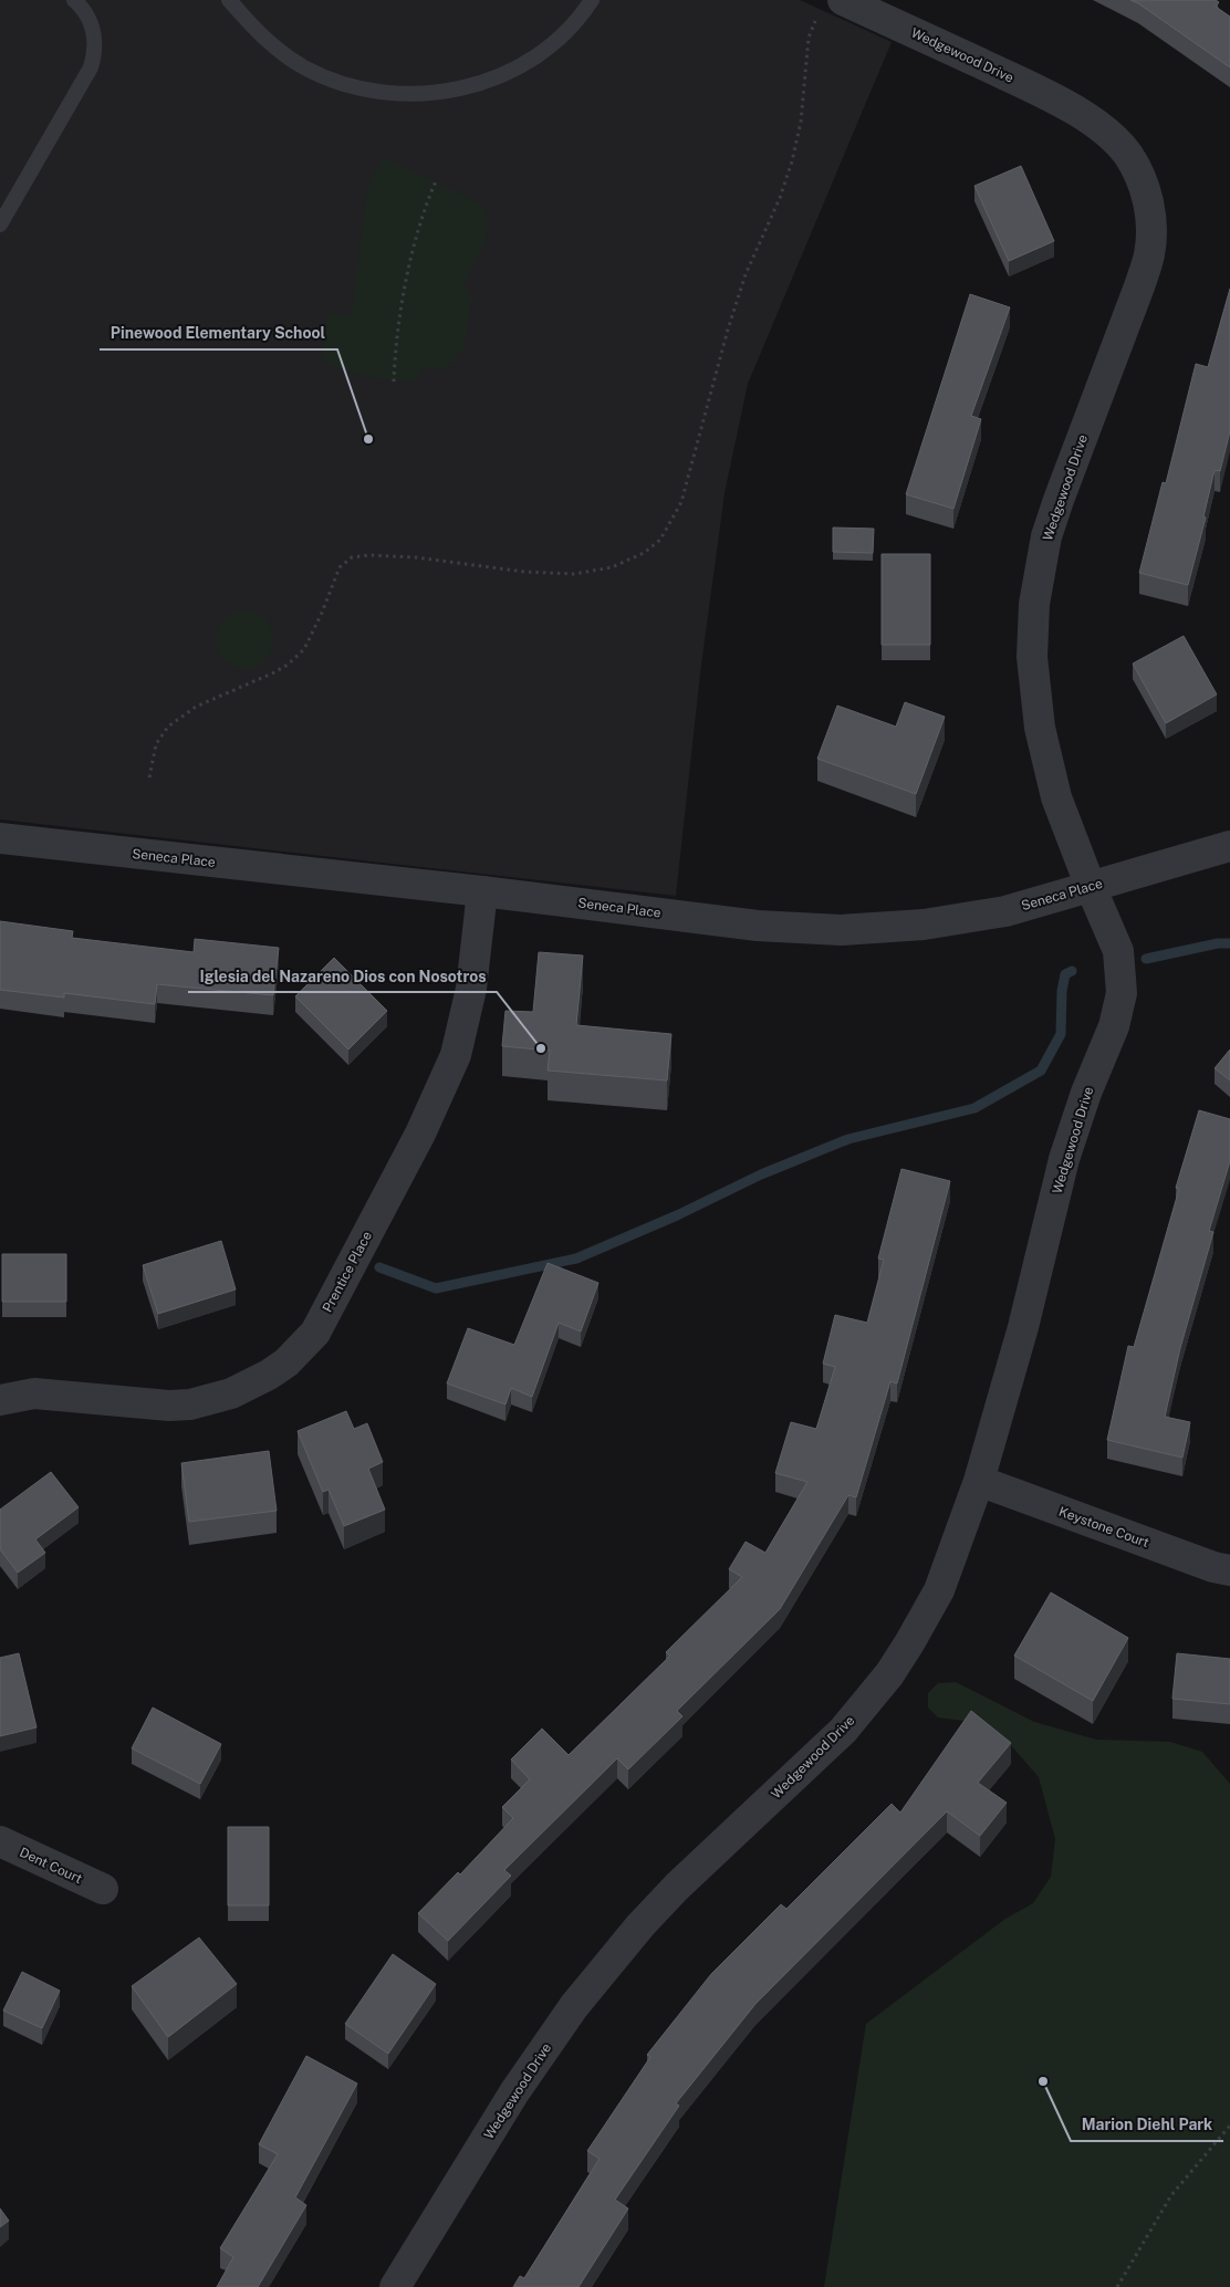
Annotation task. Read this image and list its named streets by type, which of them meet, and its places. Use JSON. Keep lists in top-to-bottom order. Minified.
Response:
{"streets":{"street":["Wedgewood Drive","Seneca Place","Prentice Place","Keystone Court","Dent Court"]},"crossings":[["Wedgewood Drive","Seneca Place"],["Wedgewood Drive","Keystone Court"],["Seneca Place","Prentice Place"]],"places":["Pinewood Elementary School","Iglesia del Nazareno Dios con Nosotros","Marion Diehl Park"]}
